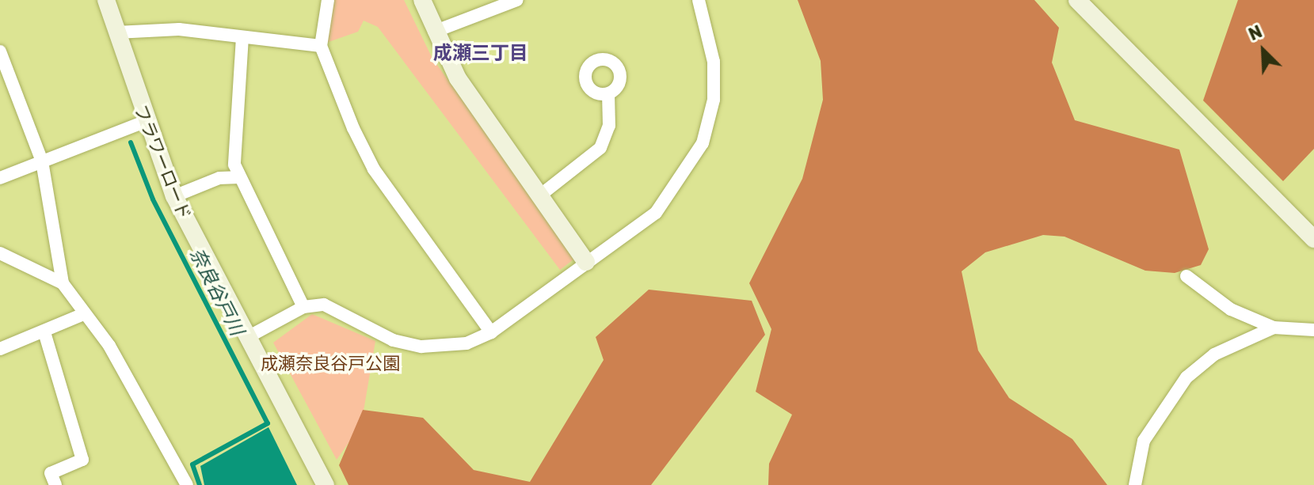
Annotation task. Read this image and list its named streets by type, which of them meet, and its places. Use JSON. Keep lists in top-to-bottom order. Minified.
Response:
{"streets":{"street":["フラワーロード"]},"districts":["成瀬三丁目"],"water":["奈良谷戸川"],"parks":["成瀬奈良谷戸公園"],"north":"top left"}
